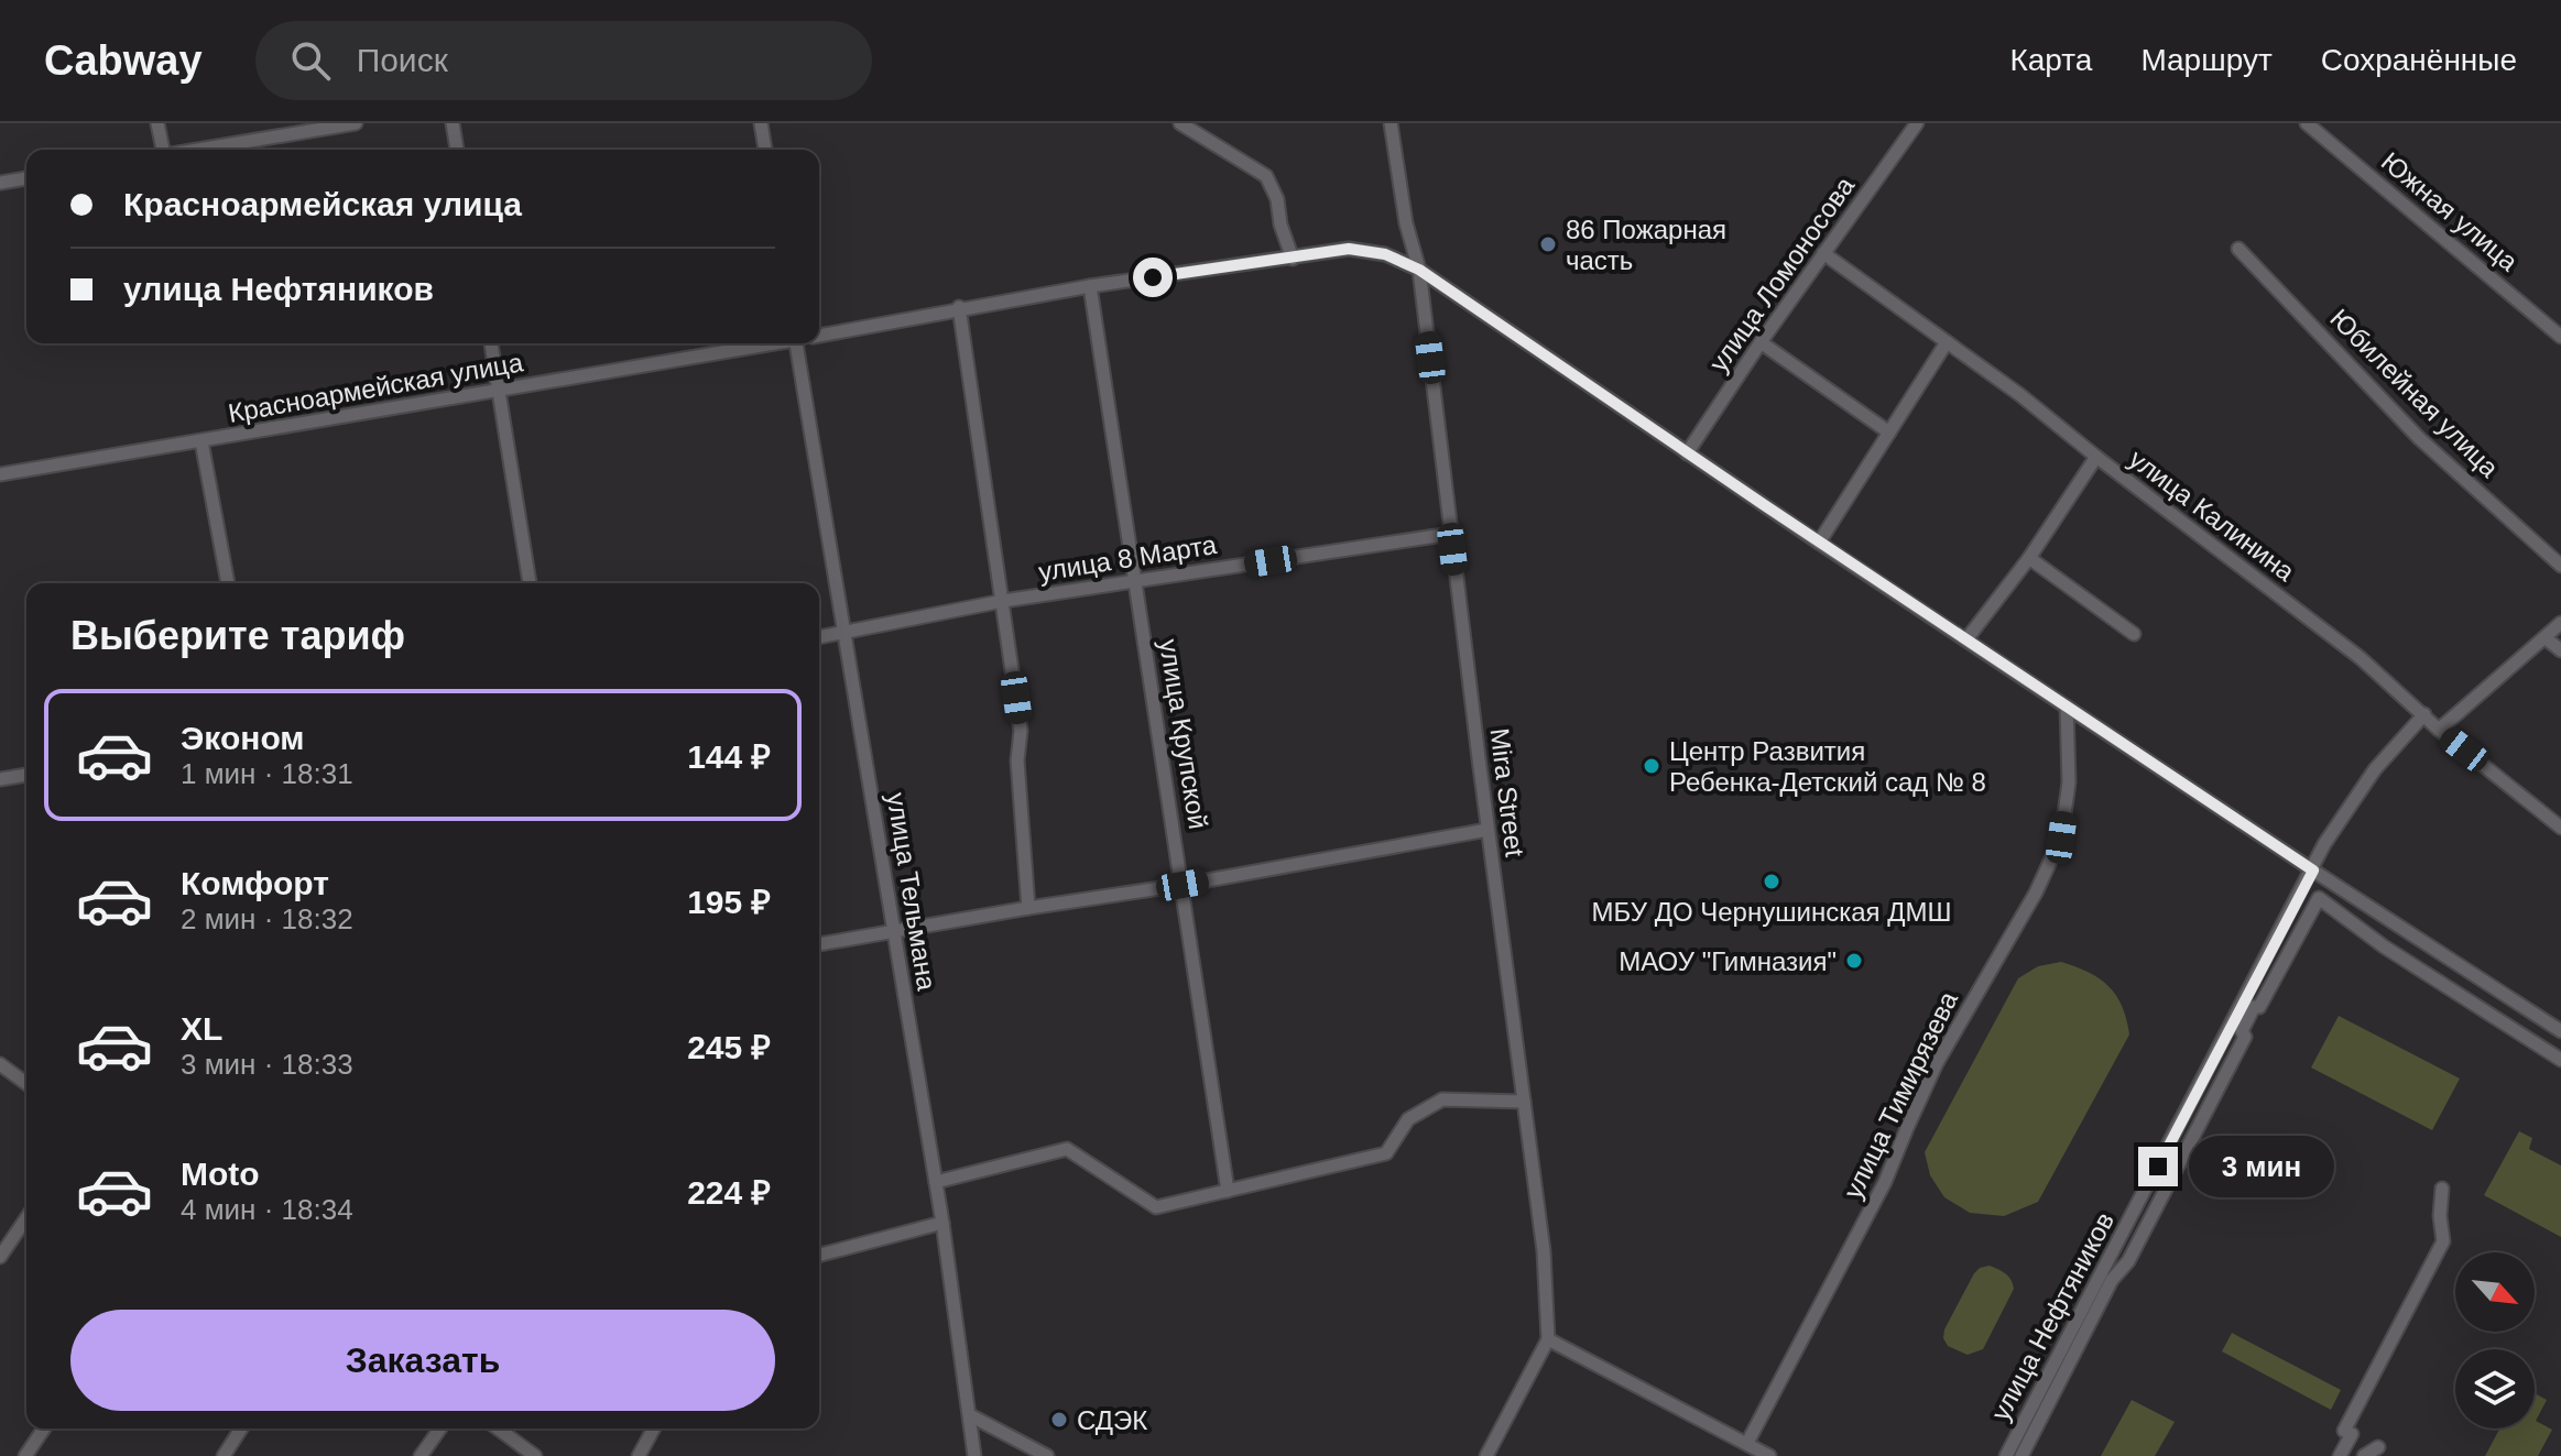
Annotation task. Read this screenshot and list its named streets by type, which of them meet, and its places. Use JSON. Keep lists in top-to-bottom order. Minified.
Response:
{"streets":{"street":["Южная улица","улица Ломоносова","Красноармейская улица","Юбилейная улица","улица Калинина","улица 8 Марта","улица Крупской","Mira Street","улица Тельмана","улица Тимирязева","улица Нефтяников"]},"crossings":[["улица Ломоносова","Красноармейская улица"],["улица Ломоносова","улица Калинина"],["Красноармейская улица","улица Крупской"],["Красноармейская улица","Mira Street"],["Красноармейская улица","улица Тимирязева"],["Красноармейская улица","улица Нефтяников"],["улица Калинина","улица Нефтяников"],["улица 8 Марта","улица Крупской"],["улица 8 Марта","Mira Street"],["улица 8 Марта","улица Тельмана"]],"places":["86 Пожарная часть","Центр Развития Ребенка-Детский сад № 8","МБУ ДО Чернушинская ДМШ","МАОУ \"Гимназия\"","СДЭК"],"north":"bottom right","page":{"header":"Cabway","search":"Поиск","nav":["Карта","Маршрут","Сохранённые"],"banner":["Красноармейская улица","улица Нефтяников"],"heading":"Выберите тариф","list":[{"name":"Эконом","note":"1 мин · 18:31","value":"144 ₽"},{"name":"Комфорт","note":"2 мин · 18:32","value":"195 ₽"},{"name":"XL","note":"3 мин · 18:33","value":"245 ₽"},{"name":"Moto","note":"4 мин · 18:34","value":"224 ₽"}],"bubble":"3 мин","buttons":"Заказать"}}
